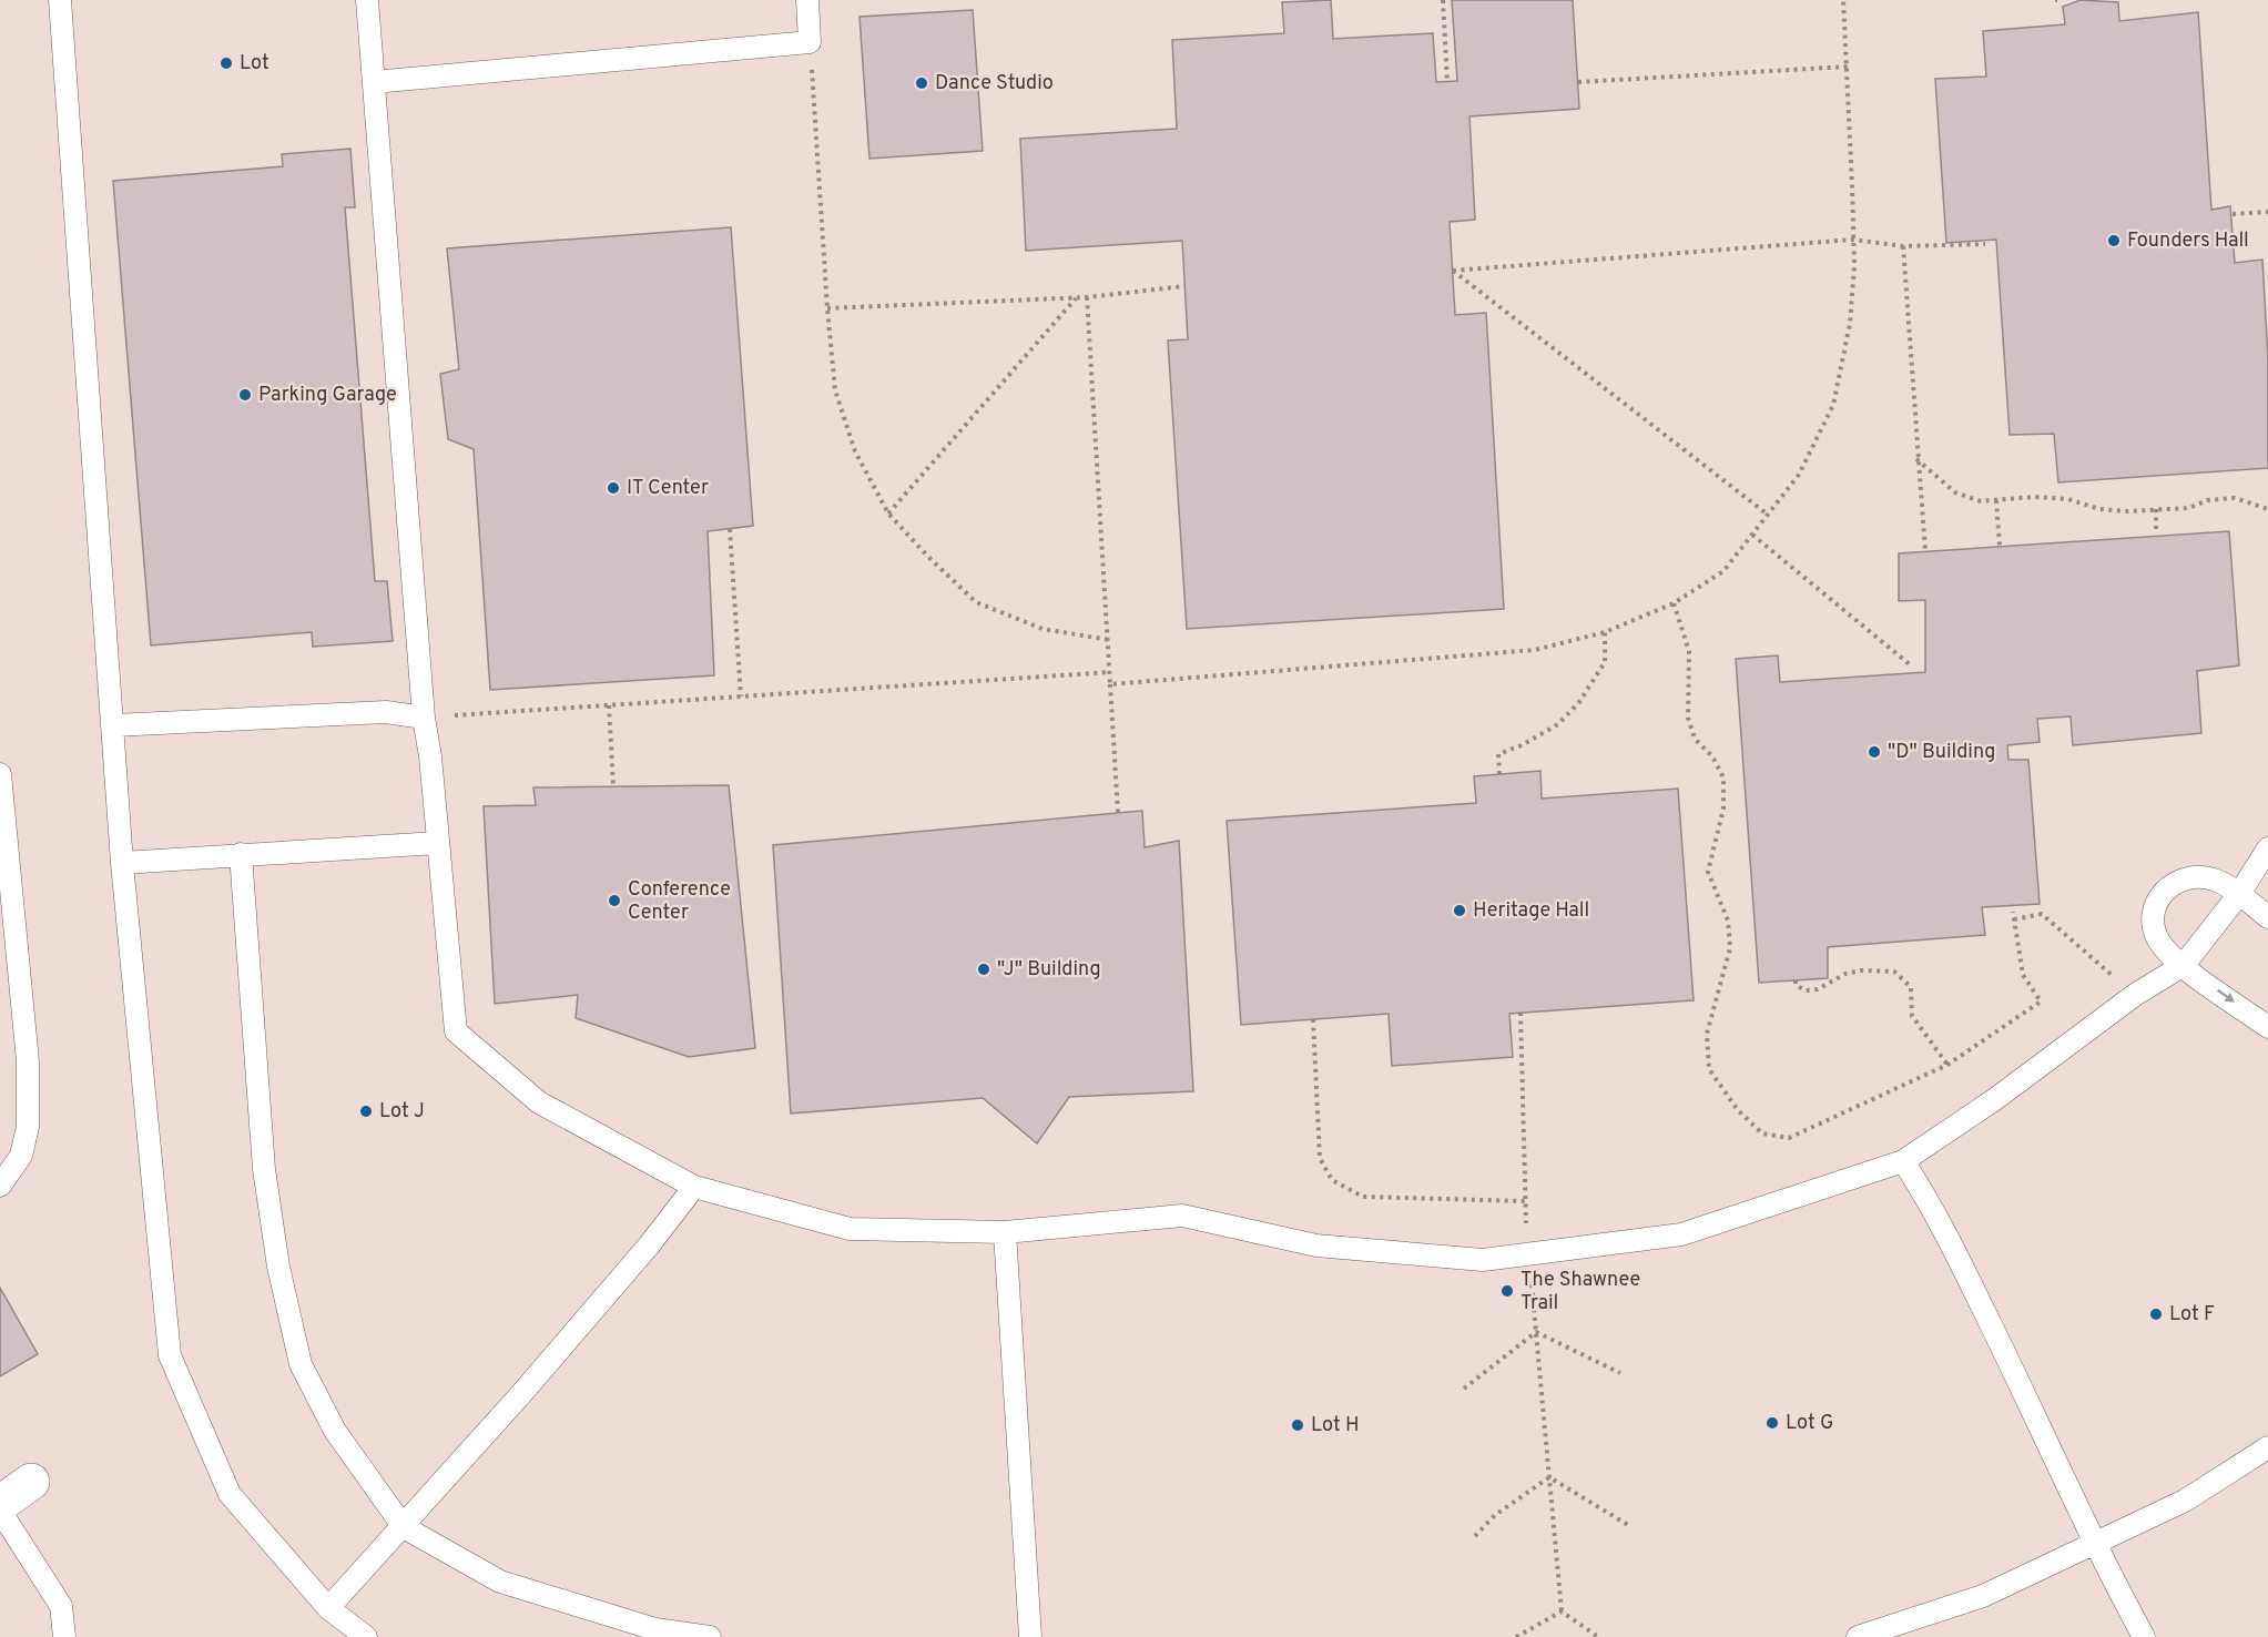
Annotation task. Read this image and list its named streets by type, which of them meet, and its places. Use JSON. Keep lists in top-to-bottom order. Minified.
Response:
{"places":["Lot","Dance Studio","Founders Hall","Parking Garage","IT Center","\"D\" Building","Conference Center","Heritage Hall","\"J\" Building","Lot J","The Shawnee Trail","Lot F","Lot G","Lot H"]}
